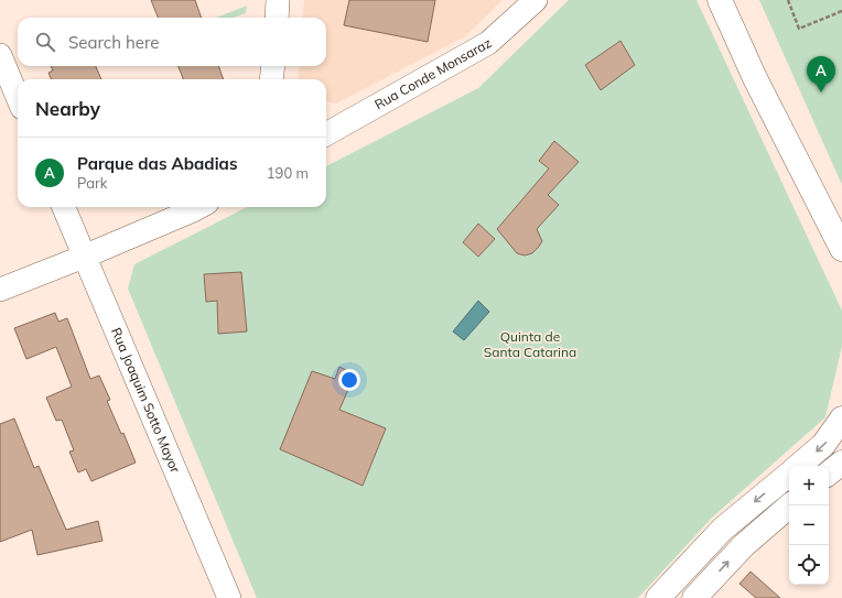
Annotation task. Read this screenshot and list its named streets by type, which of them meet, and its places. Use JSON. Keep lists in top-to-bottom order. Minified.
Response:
{"streets":{"street":["Rua Conde Monsaraz","Rua Joaquim Sotto Mayor"]},"parks":["Quinta de Santa Catarina"],"page":{"search":"Search here","pins":"A","heading":"Nearby","list":[{"mark":"A","name":"Parque das Abadias","note":"Park","value":"190 m"}],"map_buttons":["+","−"]}}
